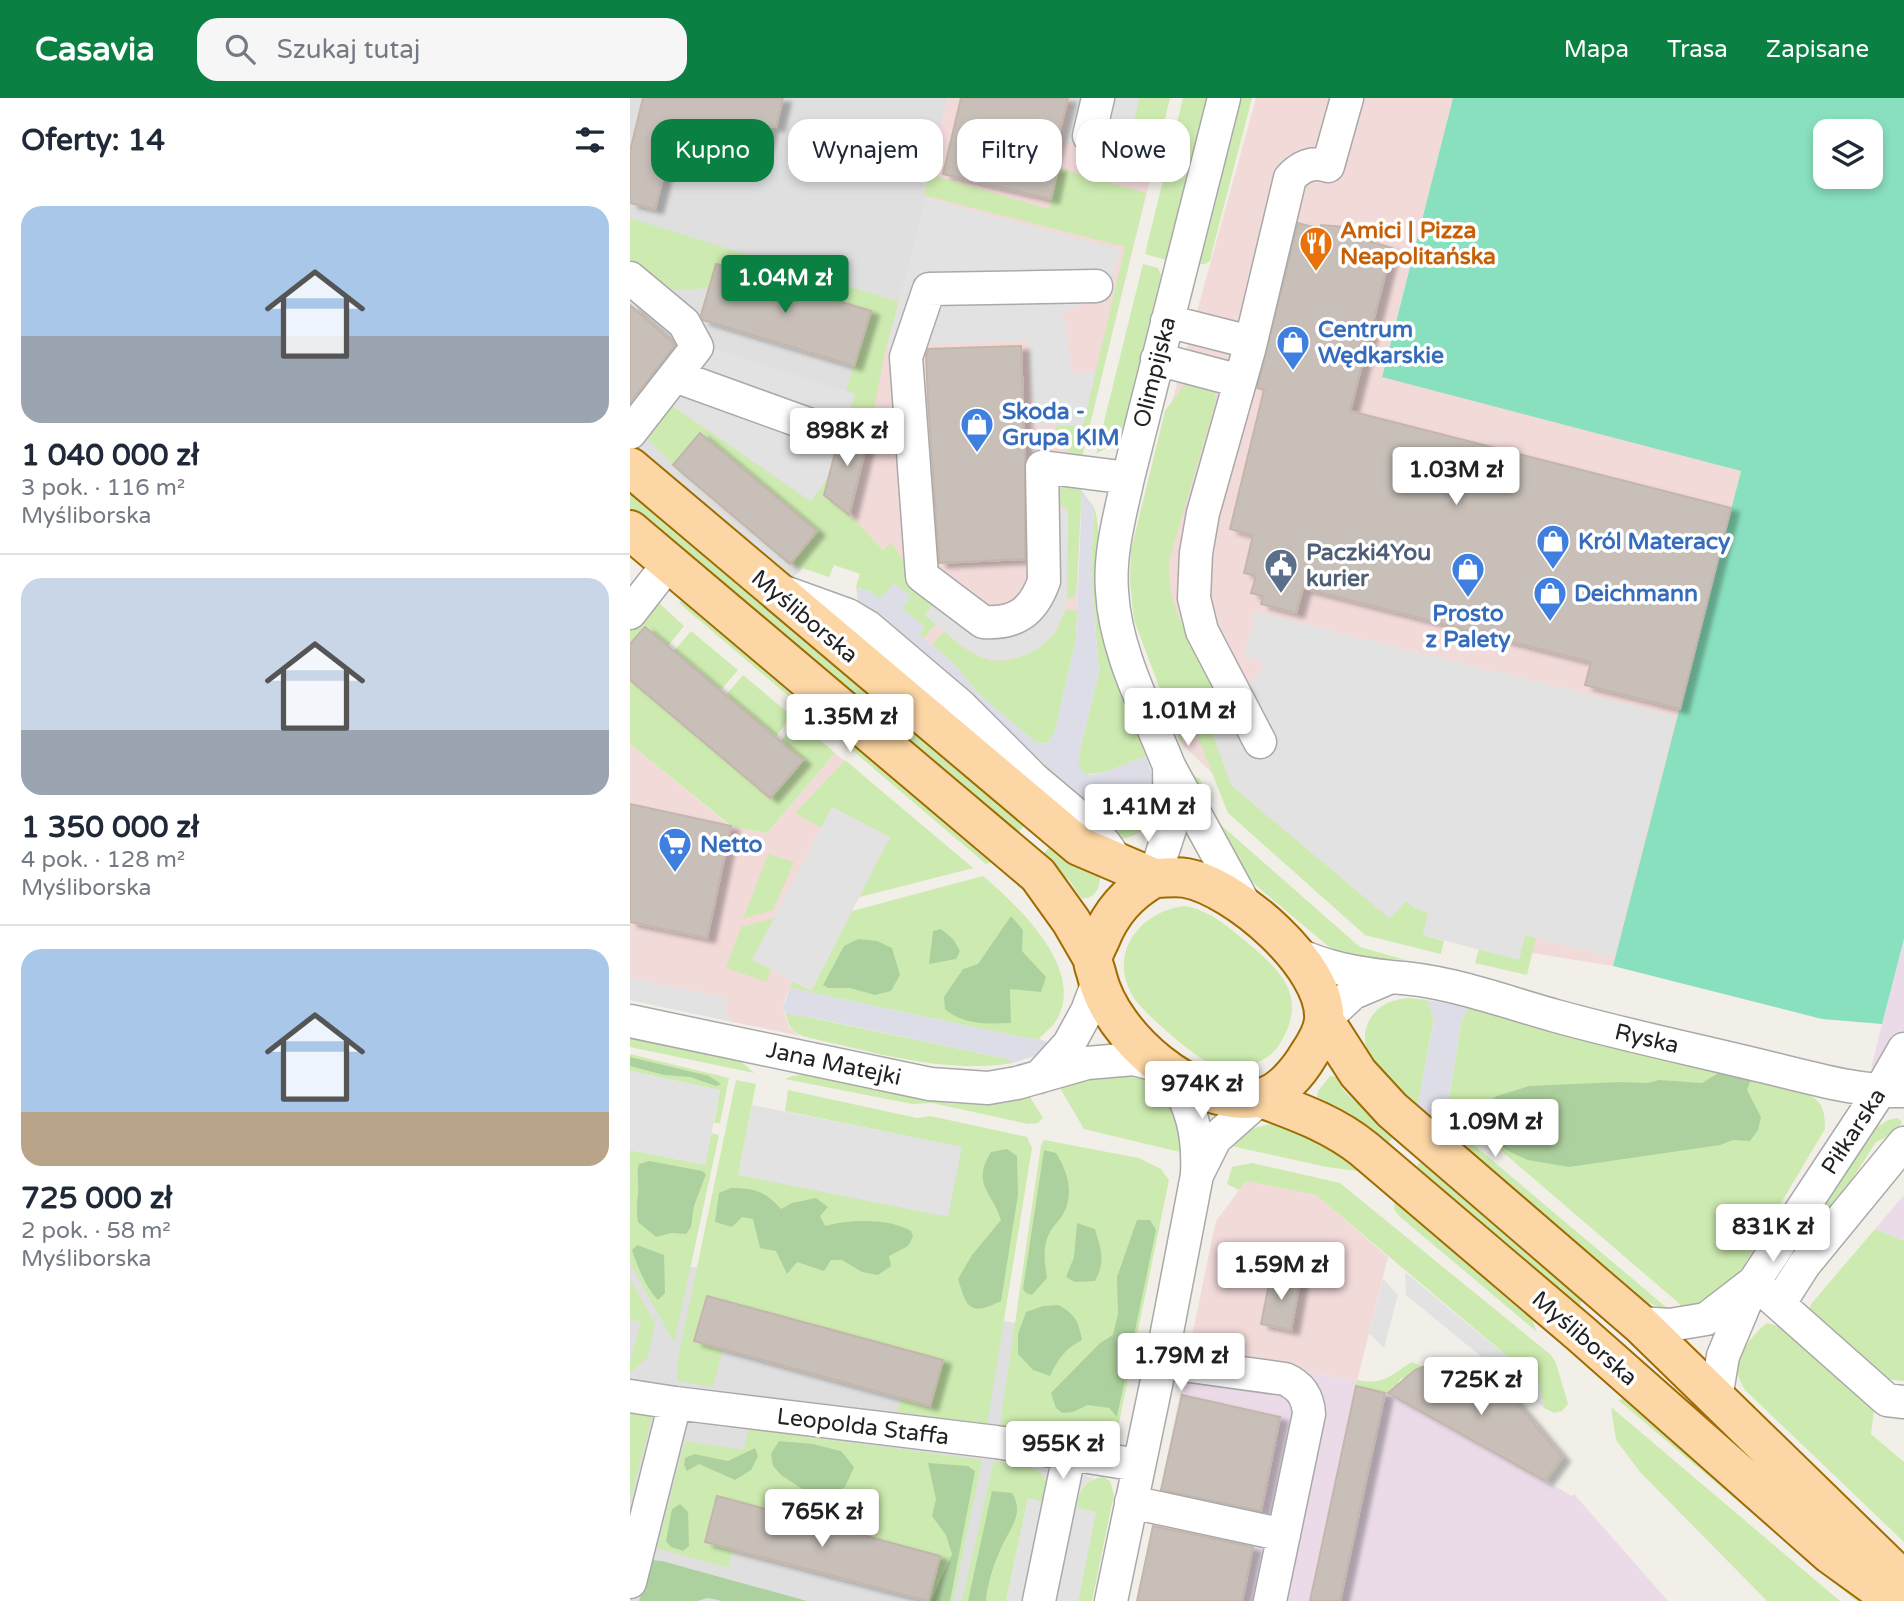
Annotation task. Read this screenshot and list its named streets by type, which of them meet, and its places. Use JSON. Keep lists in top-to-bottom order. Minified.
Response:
{"streets":{"main road":["Myśliborska"],"street":["Olimpijska","Ryska","Jana Matejki","Piłkarska","Leopolda Staffa"]},"crossings":[["Olimpijska","Myśliborska"],["Olimpijska","Ryska"],["Olimpijska","Jana Matejki"],["Myśliborska","Ryska"],["Myśliborska","Jana Matejki"],["Myśliborska","Piłkarska"],["Ryska","Jana Matejki"],["Ryska","Piłkarska"]],"places":{"restaurant":["Amici | Pizza Neapolitańska"],"shop":["Centrum Wędkarskie","Skoda - Grupa KIM","Król Materacy","Prosto z Palety","Deichmann"],"public building":["Paczki4You kurier"],"supermarket":["Netto"]},"page":{"header":"Casavia","search":"Szukaj tutaj","nav":["Mapa","Trasa","Zapisane"],"heading":"Oferty: 14","chip":["Kupno","Wynajem","Filtry","Nowe"],"list":[{"name":"1 040 000 zł","note":"3 pok. · 116 m² · Myśliborska"},{"name":"1 350 000 zł","note":"4 pok. · 128 m² · Myśliborska"},{"name":"725 000 zł","note":"2 pok. · 58 m² · Myśliborska"}],"price":["1.04M zł","898K zł","1.03M zł","1.01M zł","1.35M zł","1.41M zł","974K zł","1.09M zł","831K zł","1.59M zł","1.79M zł","725K zł","955K zł","765K zł"]}}
